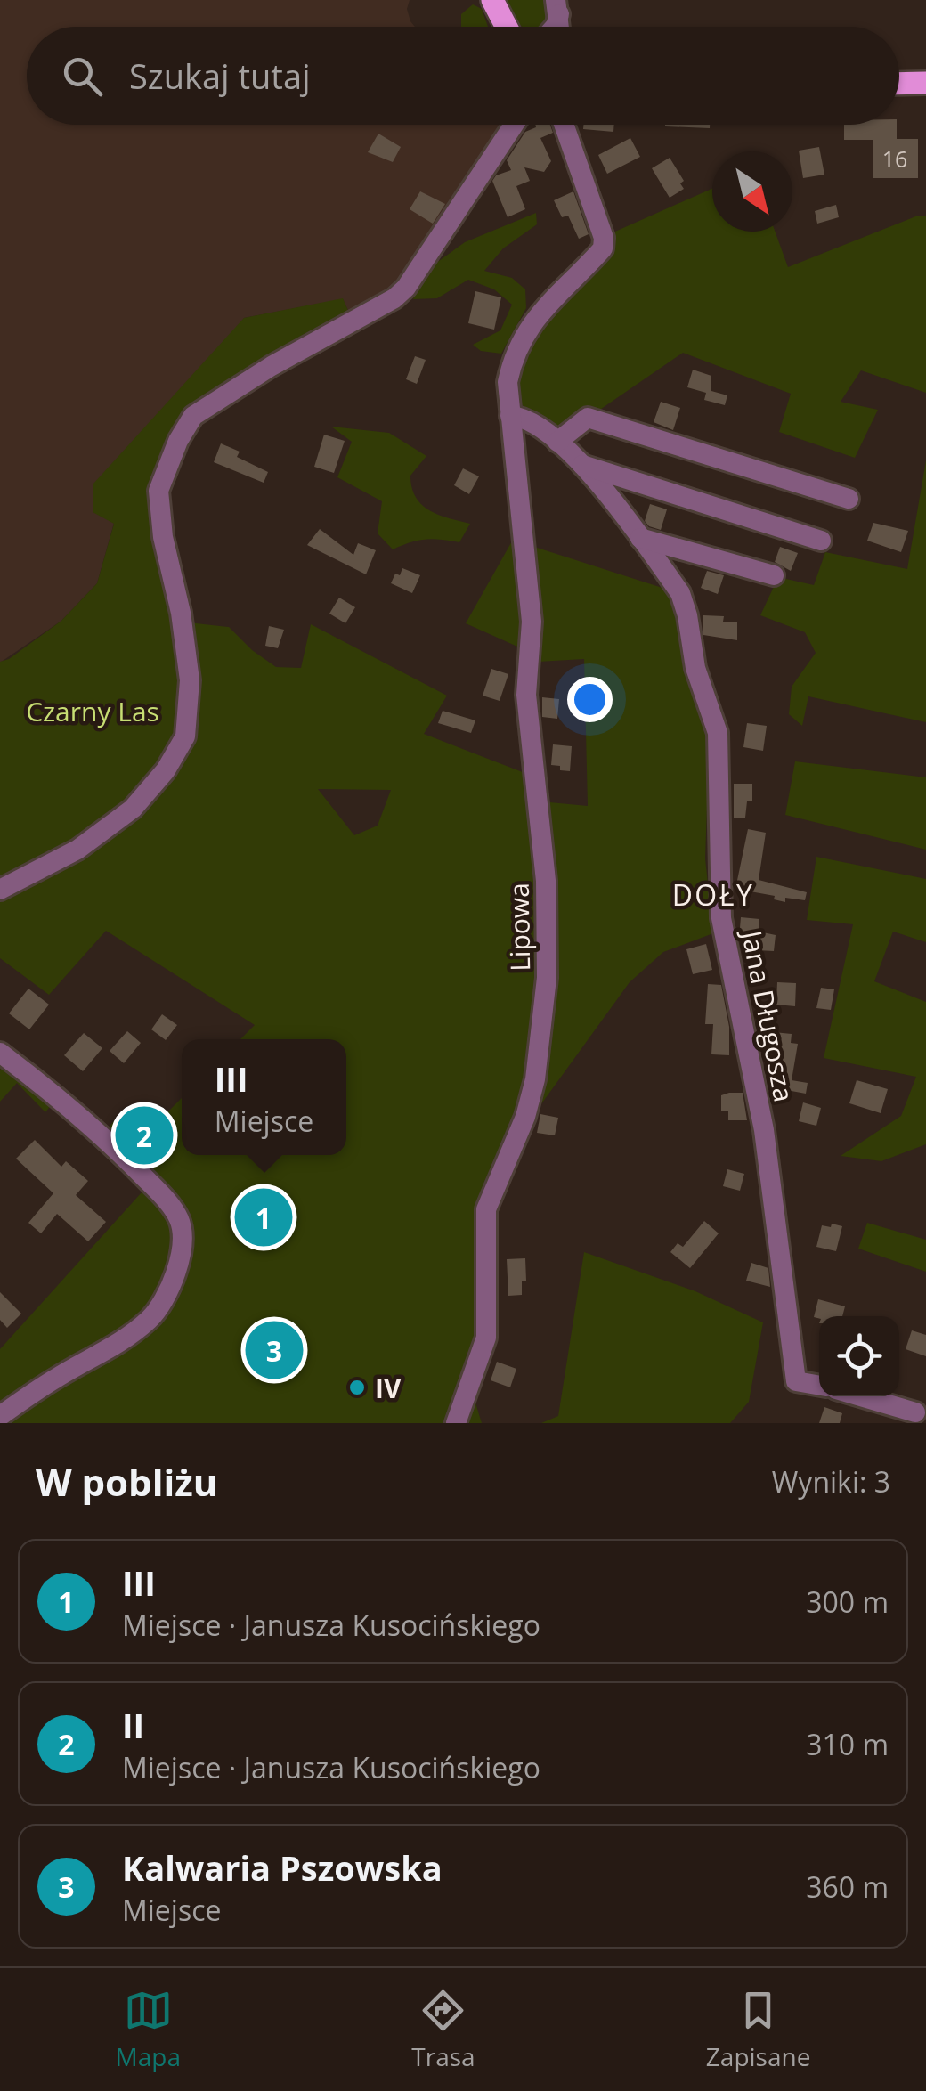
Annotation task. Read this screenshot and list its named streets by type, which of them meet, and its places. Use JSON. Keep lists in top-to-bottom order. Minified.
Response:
{"streets":{"street":["Lipowa","Jana Długosza"]},"crossings":[["Lipowa","Jana Długosza"]],"districts":["DOŁY"],"parks":["Czarny Las"],"places":["IV"],"house_numbers":["16"],"north":"bottom right","page":{"search":"Szukaj tutaj","popup":["III","Miejsce"],"pins":["2","1","3"],"heading":["W pobliżu","Wyniki: 3"],"list":[{"mark":"1","name":"III","note":"Miejsce · Janusza Kusocińskiego","value":"300 m"},{"mark":"2","name":"II","note":"Miejsce · Janusza Kusocińskiego","value":"310 m"},{"mark":"3","name":"Kalwaria Pszowska","note":"Miejsce","value":"360 m"}],"nav":["Mapa","Trasa","Zapisane"]}}
